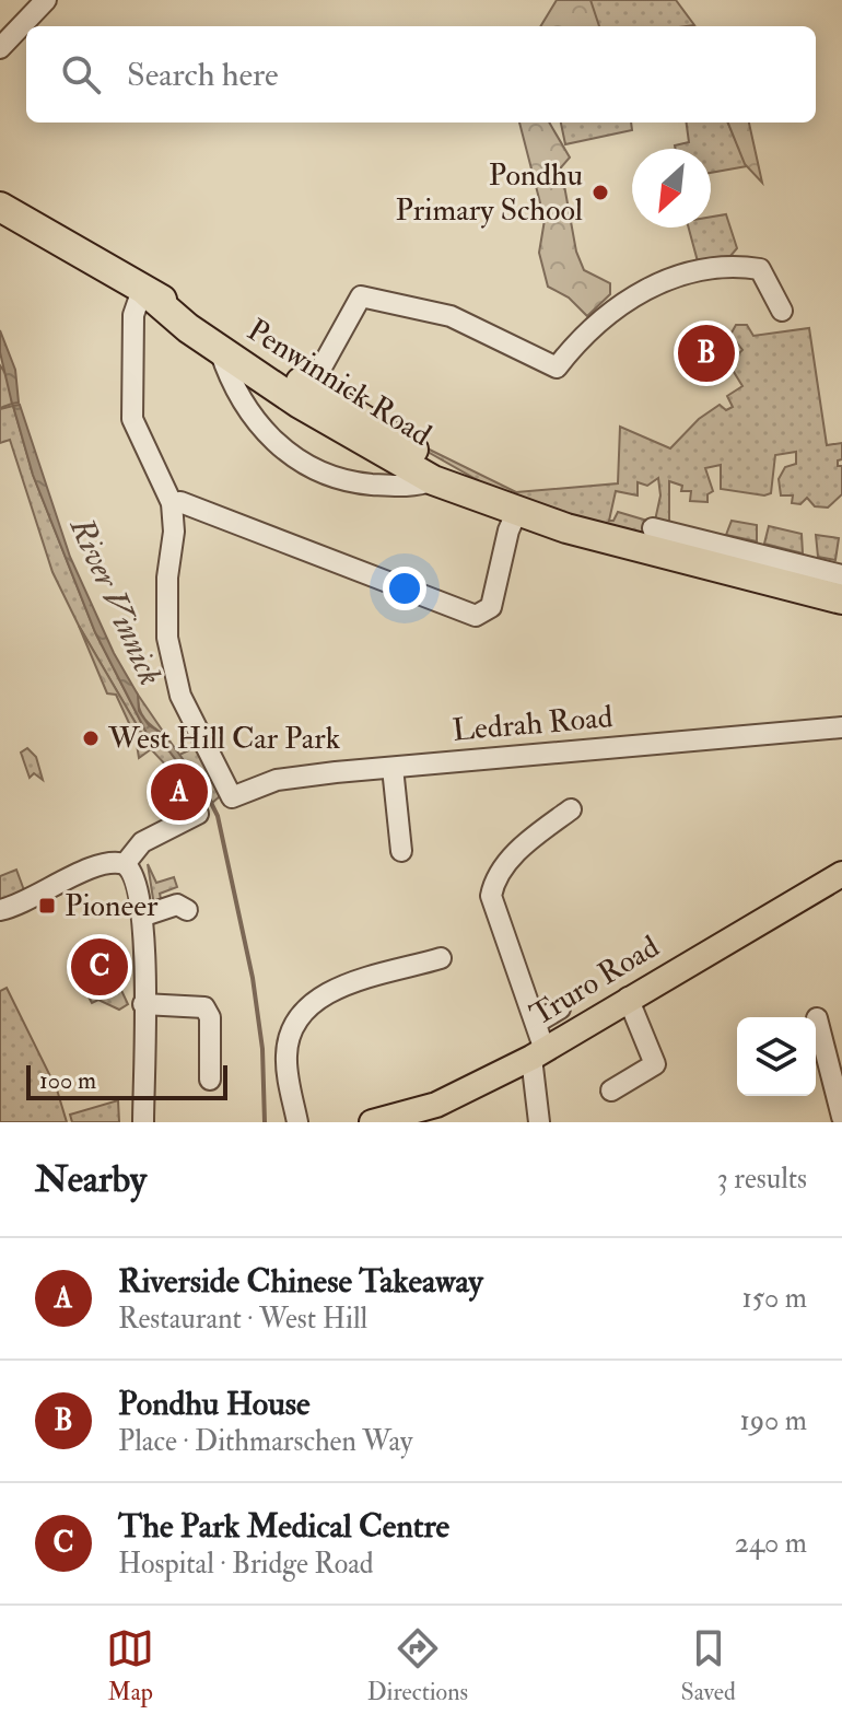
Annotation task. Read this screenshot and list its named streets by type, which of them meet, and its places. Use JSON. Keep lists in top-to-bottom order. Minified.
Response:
{"streets":{"highway":["Penwinnick Road"],"main road":["Truro Road"],"street":["Ledrah Road"]},"water":["River Vinnick"],"places":{"other":["Pondhu Primary School","West Hill Car Park"],"transit":["Pioneer"]},"scale_bar":"100 m","north":"bottom left","page":{"search":"Search here","pins":["B","A","C"],"scale":"100 m","heading":["Nearby","3 results"],"list":[{"mark":"A","name":"Riverside Chinese Takeaway","note":"Restaurant · West Hill","value":"150 m"},{"mark":"B","name":"Pondhu House","note":"Place · Dithmarschen Way","value":"190 m"},{"mark":"C","name":"The Park Medical Centre","note":"Hospital · Bridge Road","value":"240 m"}],"nav":["Map","Directions","Saved"]}}
